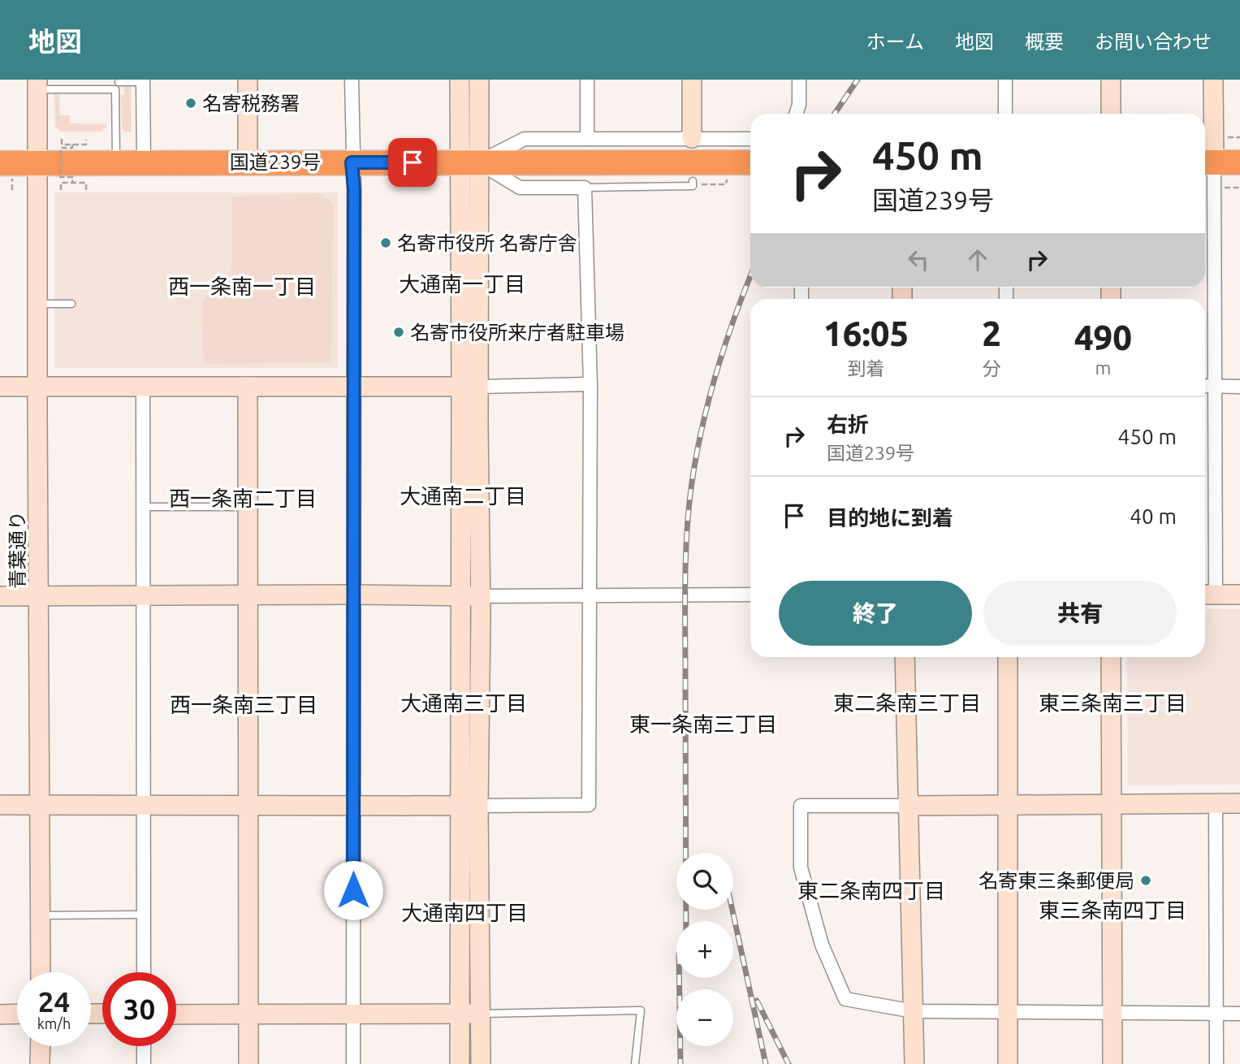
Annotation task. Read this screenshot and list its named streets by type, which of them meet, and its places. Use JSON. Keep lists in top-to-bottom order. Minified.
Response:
{"streets":{"highway":["国道239号"],"street":["青葉通り"]},"crossings":[["国道239号","青葉通り"]],"districts":["大通南一丁目","西一条南一丁目","大通南二丁目","西一条南二丁目","大通南三丁目","東二条南三丁目","東三条南三丁目","西一条南三丁目","東一条南三丁目","東二条南四丁目","東三条南四丁目","大通南四丁目"],"places":["名寄税務署","名寄市役所 名寄庁舎","名寄市役所来庁者駐車場","名寄東三条郵便局"],"page":{"header":"地図","nav":["ホーム","地図","概要","お問い合わせ"],"turn":["450 m","国道239号"],"eta":["16:05","到着","2","分","490","m"],"list":[{"name":"右折","note":"国道239号","value":"450 m"},{"name":"目的地に到着","value":"40 m"}],"buttons":["終了","共有"],"map_buttons":["+","−"],"speed":"24 km/h","limit":"30"}}
